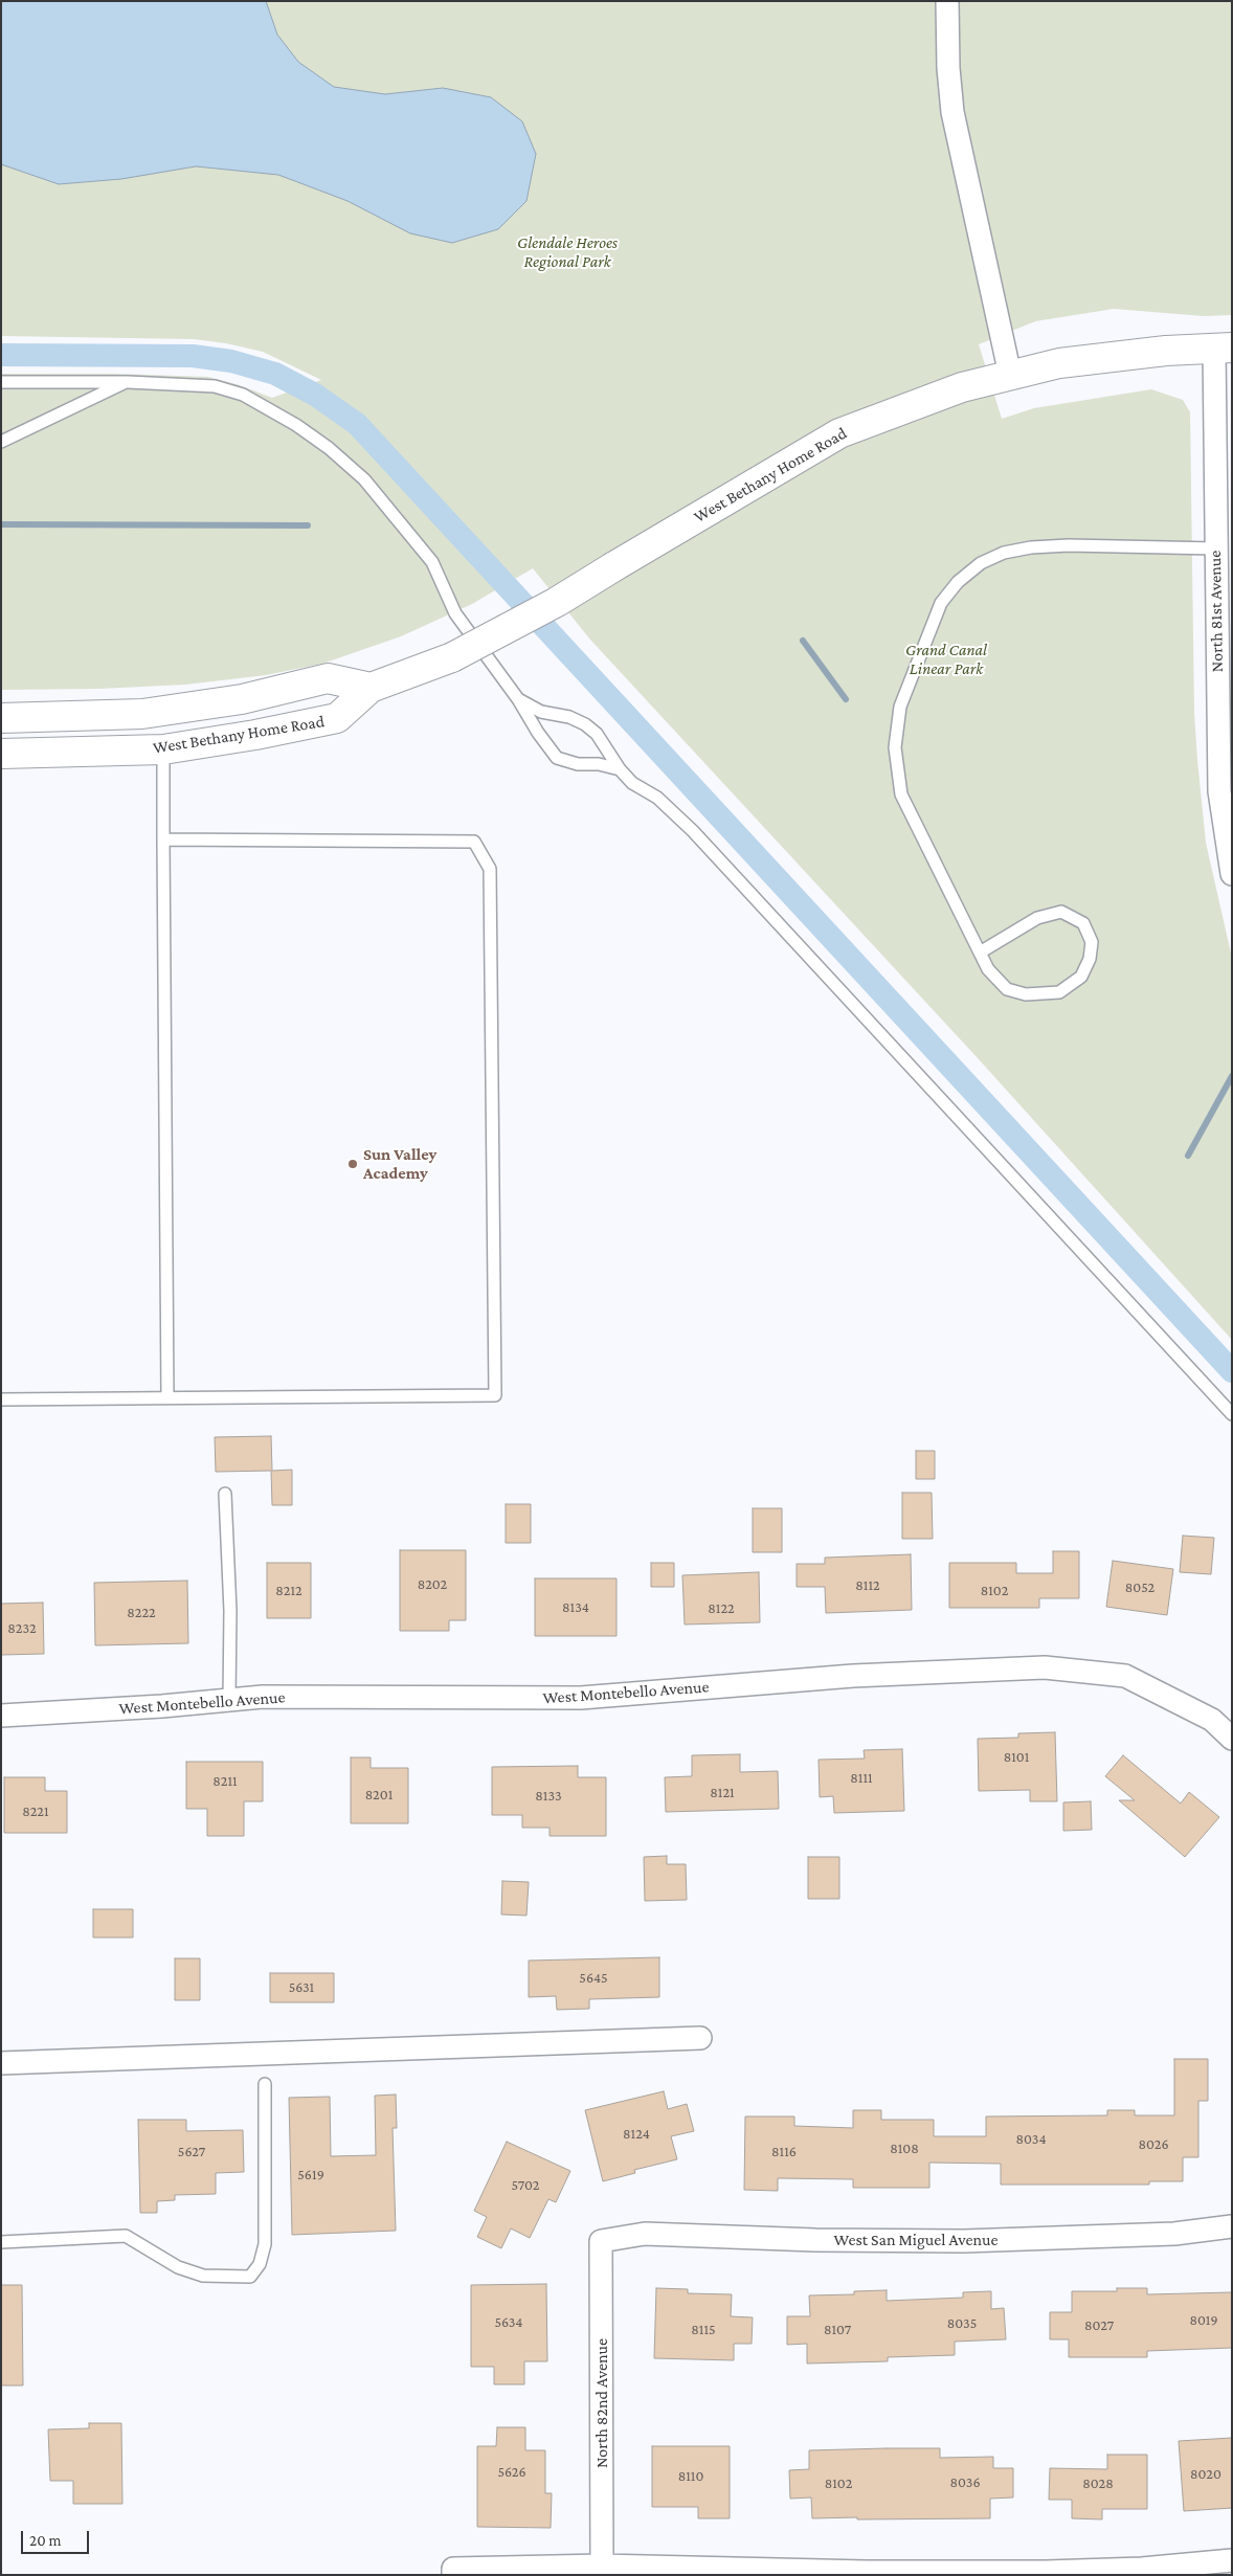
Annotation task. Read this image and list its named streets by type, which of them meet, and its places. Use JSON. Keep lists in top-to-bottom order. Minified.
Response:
{"streets":{"main road":["West Bethany Home Road"],"street":["North 81st Avenue","West Montebello Avenue","West San Miguel Avenue","North 82nd Avenue"]},"crossings":[["West Bethany Home Road","North 81st Avenue"],["West San Miguel Avenue","North 82nd Avenue"]],"parks":["Glendale Heroes Regional Park","Grand Canal Linear Park"],"places":["Sun Valley Academy"],"house_numbers":["8202","8112","8052","8212","8102","8134","8122","8222","8232","8101","8111","8211","8121","8201","8133","8221","5645","5631","8124","8034","8026","8108","5627","8116","5619","5702","8019","5634","8035","8027","8115","8107","5626","8020","8110","8036","8102","8028"],"scale_bar":"20 m"}
